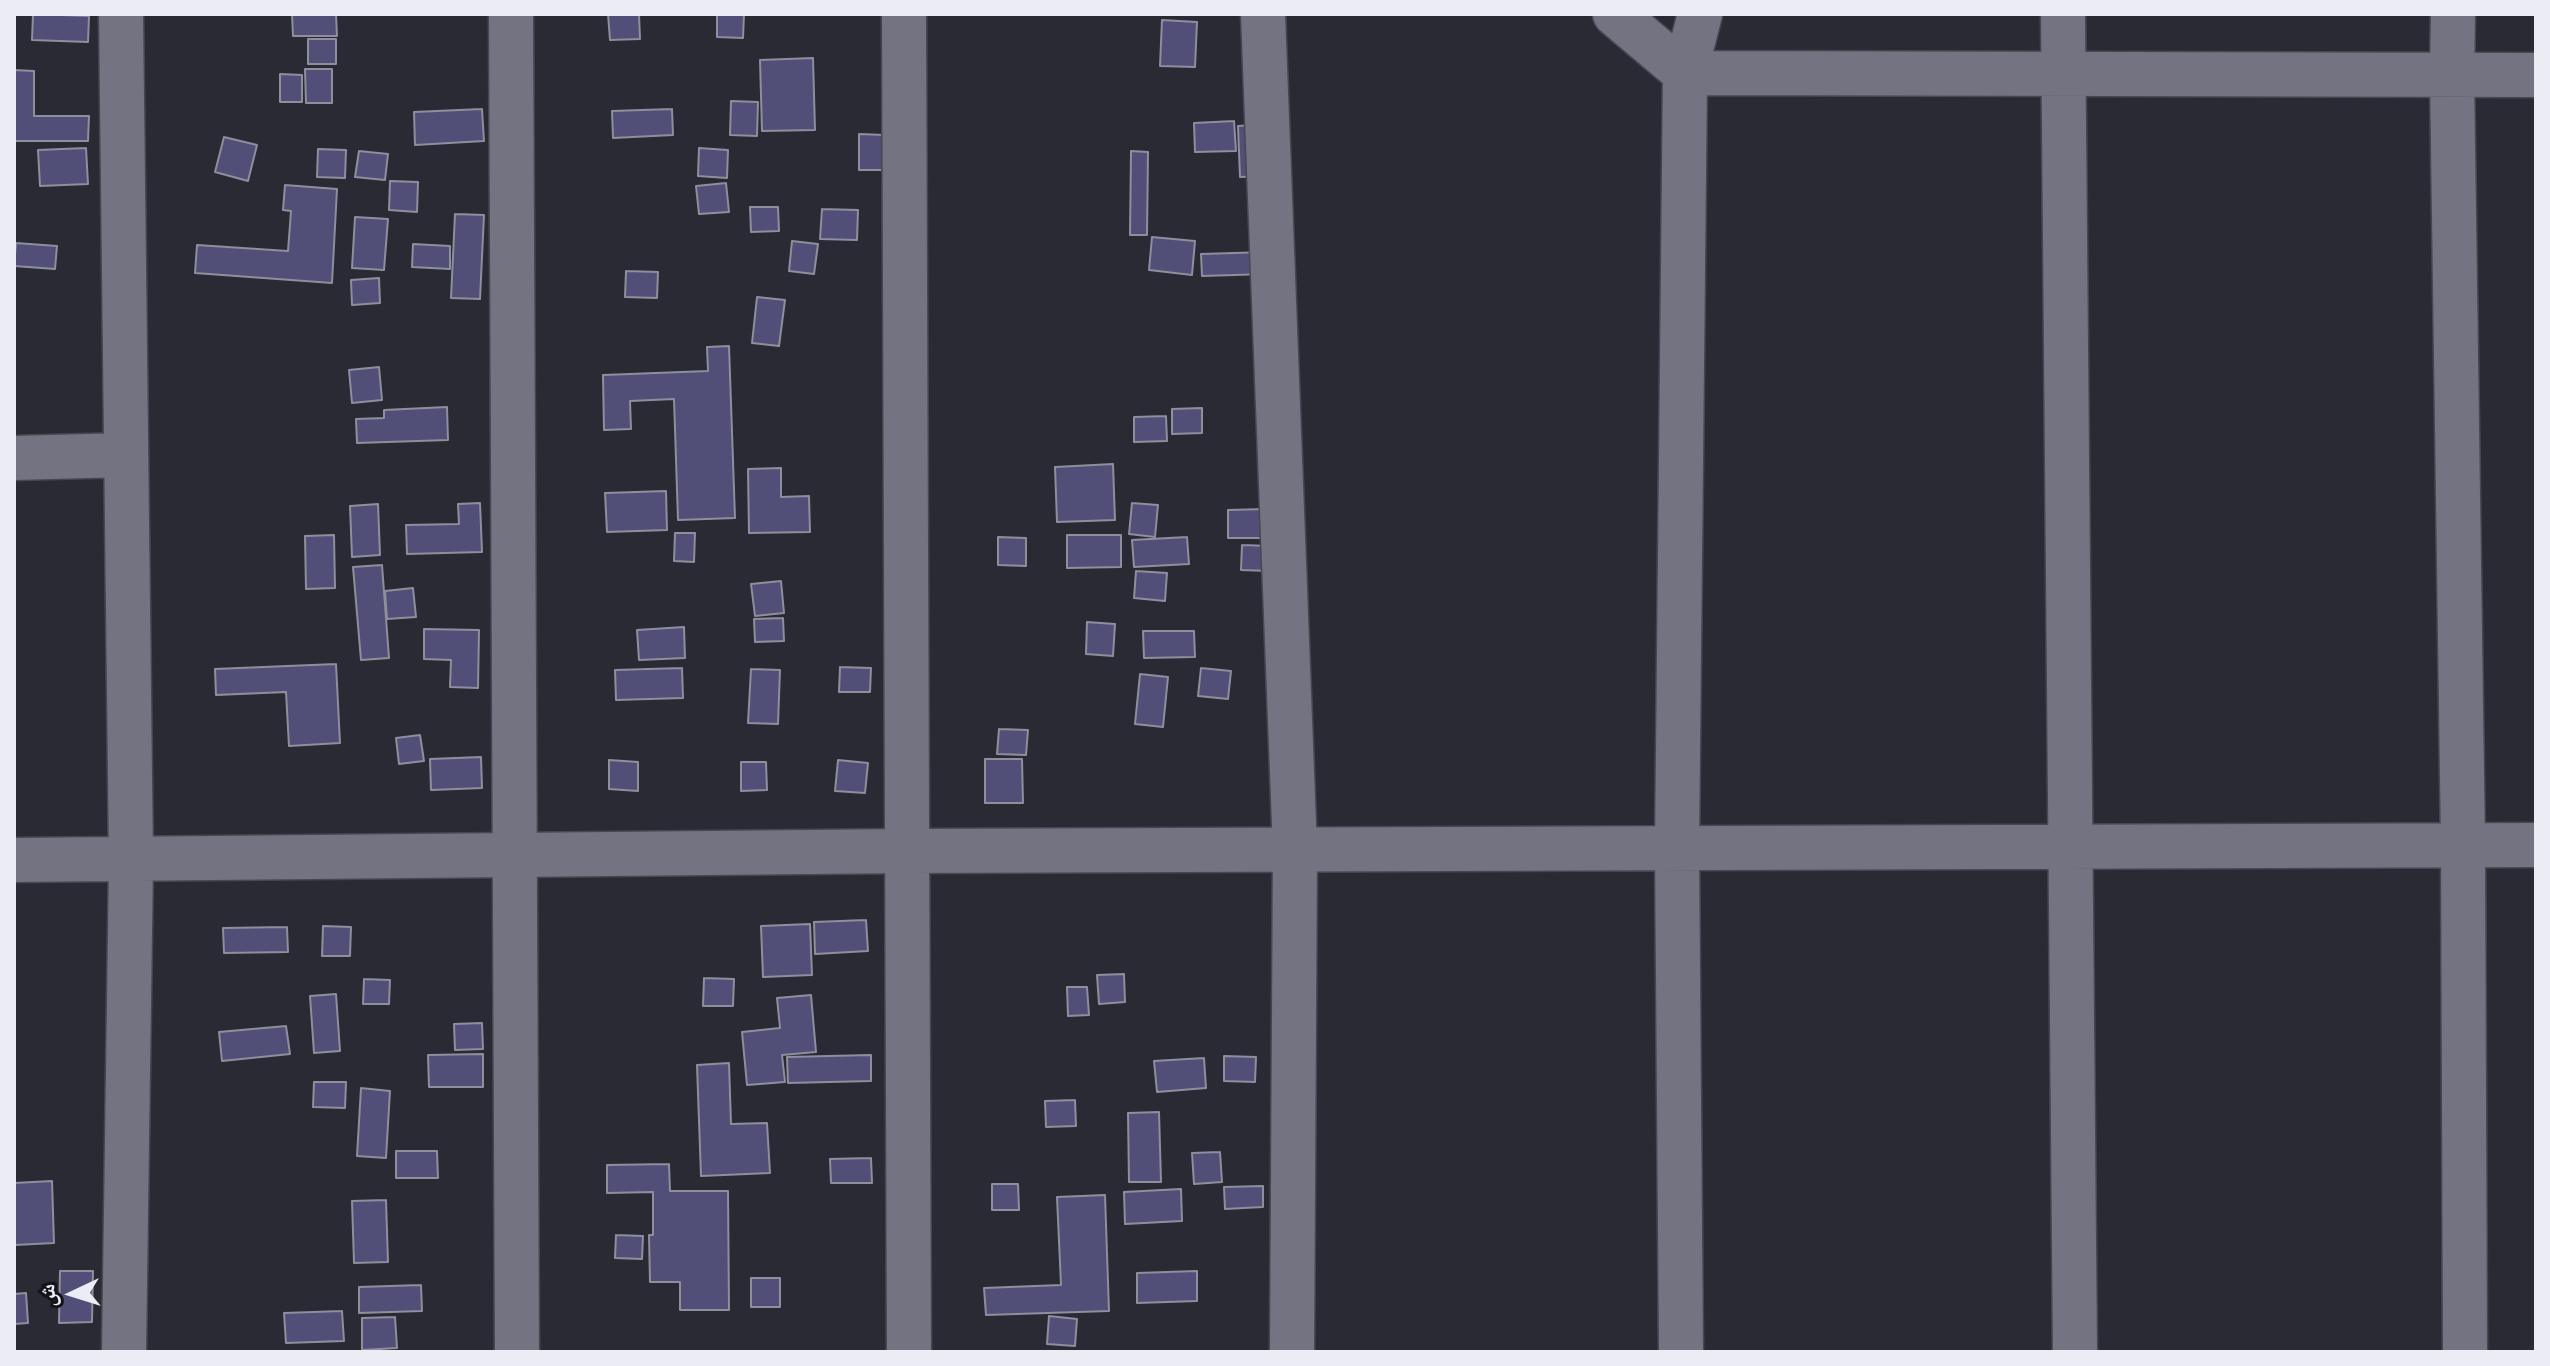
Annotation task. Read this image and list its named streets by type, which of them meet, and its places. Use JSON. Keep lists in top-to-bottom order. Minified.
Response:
{"north":"left"}
